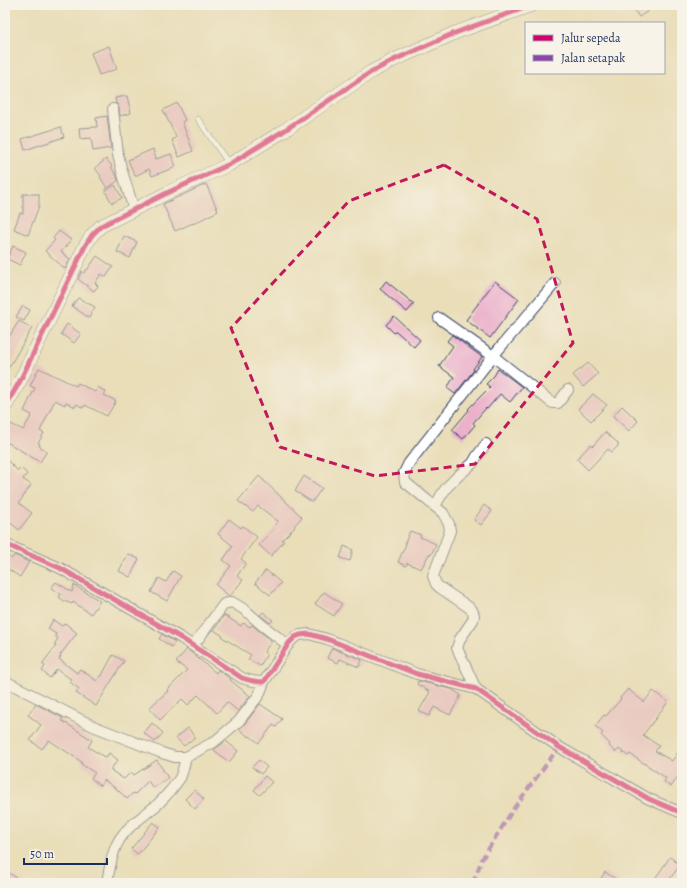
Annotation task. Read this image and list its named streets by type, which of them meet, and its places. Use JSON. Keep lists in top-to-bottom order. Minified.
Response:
{"legend":["Jalur sepeda","Jalan setapak"],"scale_bar":"50 m"}
